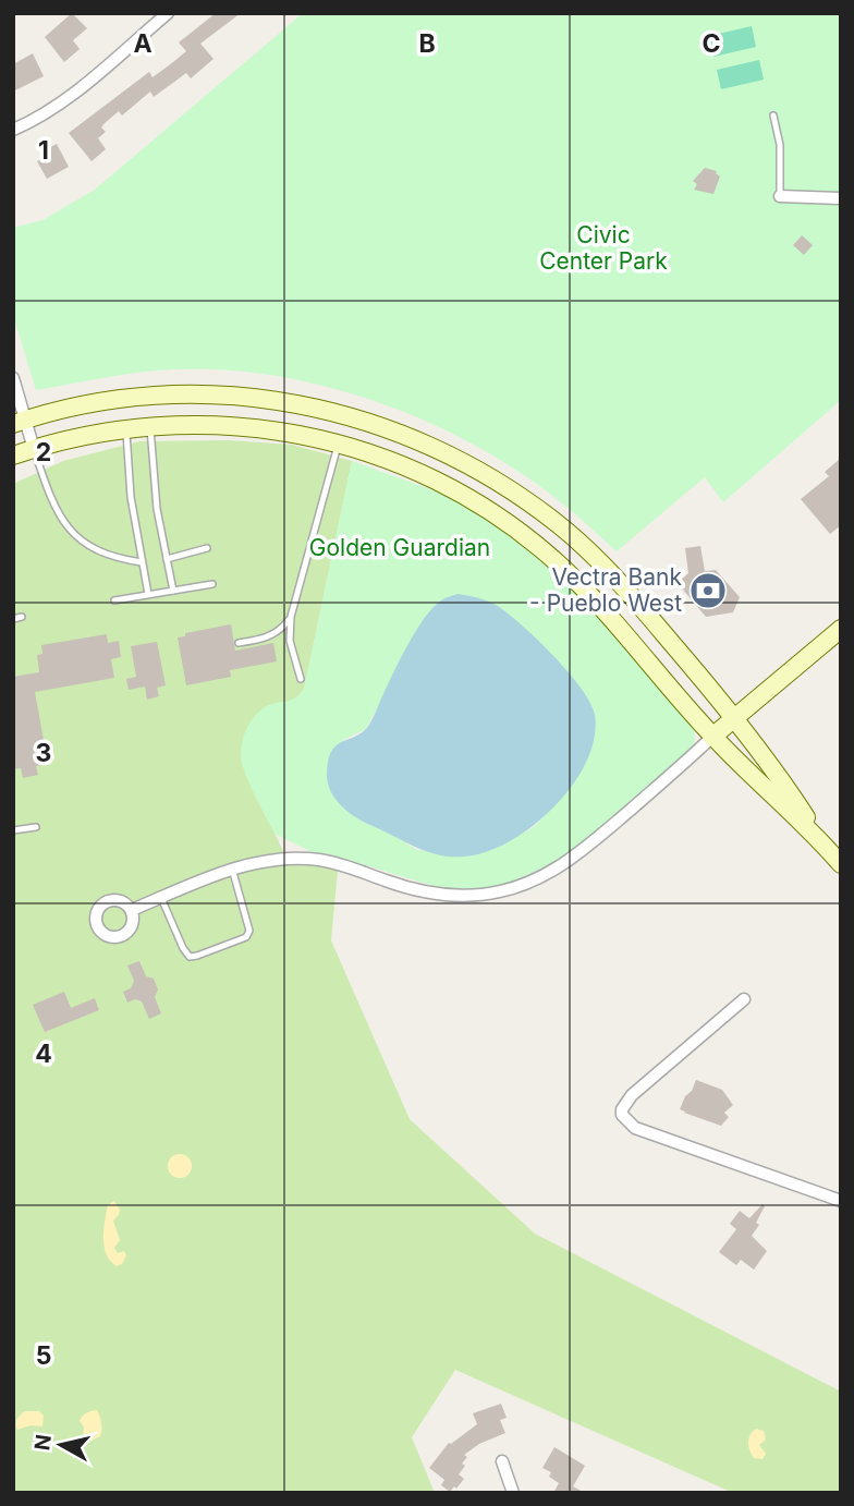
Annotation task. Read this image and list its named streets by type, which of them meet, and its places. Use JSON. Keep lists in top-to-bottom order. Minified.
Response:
{"parks":["Civic Center Park","Golden Guardian"],"places":{"bank":["Vectra Bank - Pueblo West"]},"north":"left","grid":{"columns":["A","B","C"],"rows":["1","2","3","4","5"]}}
